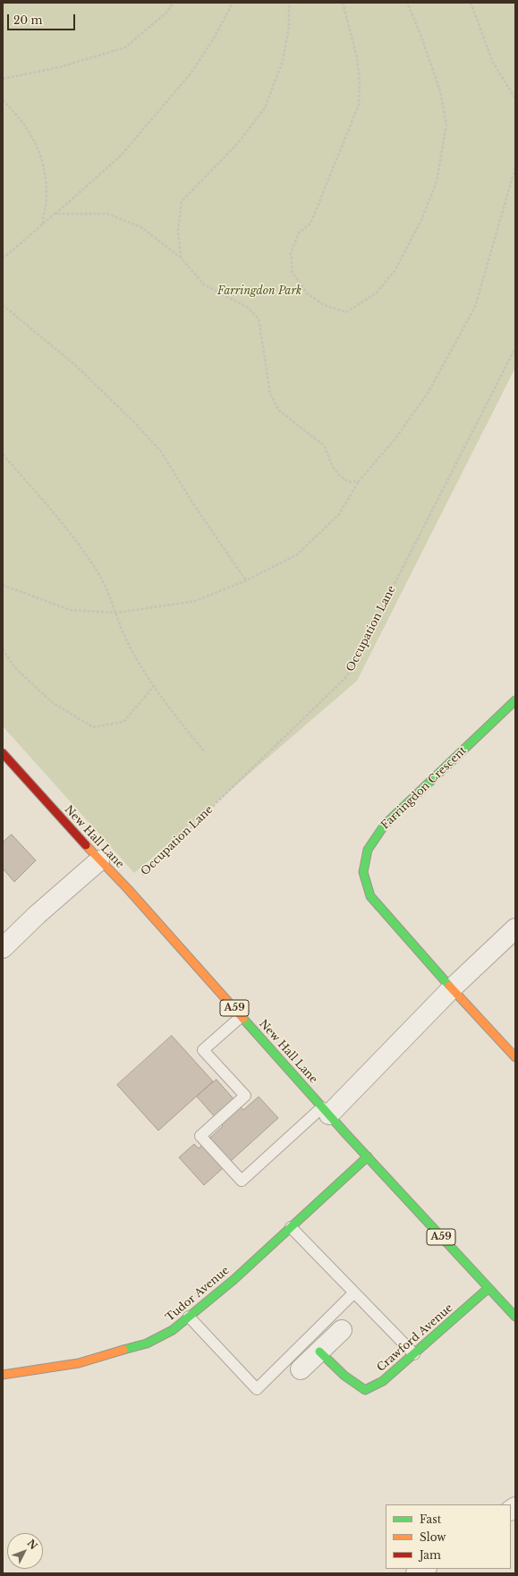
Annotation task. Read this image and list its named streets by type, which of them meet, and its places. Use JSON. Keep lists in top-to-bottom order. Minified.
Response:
{"streets":{"main road":["Farringdon Crescent","New Hall Lane","A59","Tudor Avenue","Crawford Avenue"],"path":["Occupation Lane"]},"crossings":[["Occupation Lane","New Hall Lane"],["New Hall Lane","Tudor Avenue"],["New Hall Lane","Crawford Avenue"]],"parks":["Farringdon Park"],"legend":["Fast","Slow","Jam"],"scale_bar":"20 m","north":"top right"}
